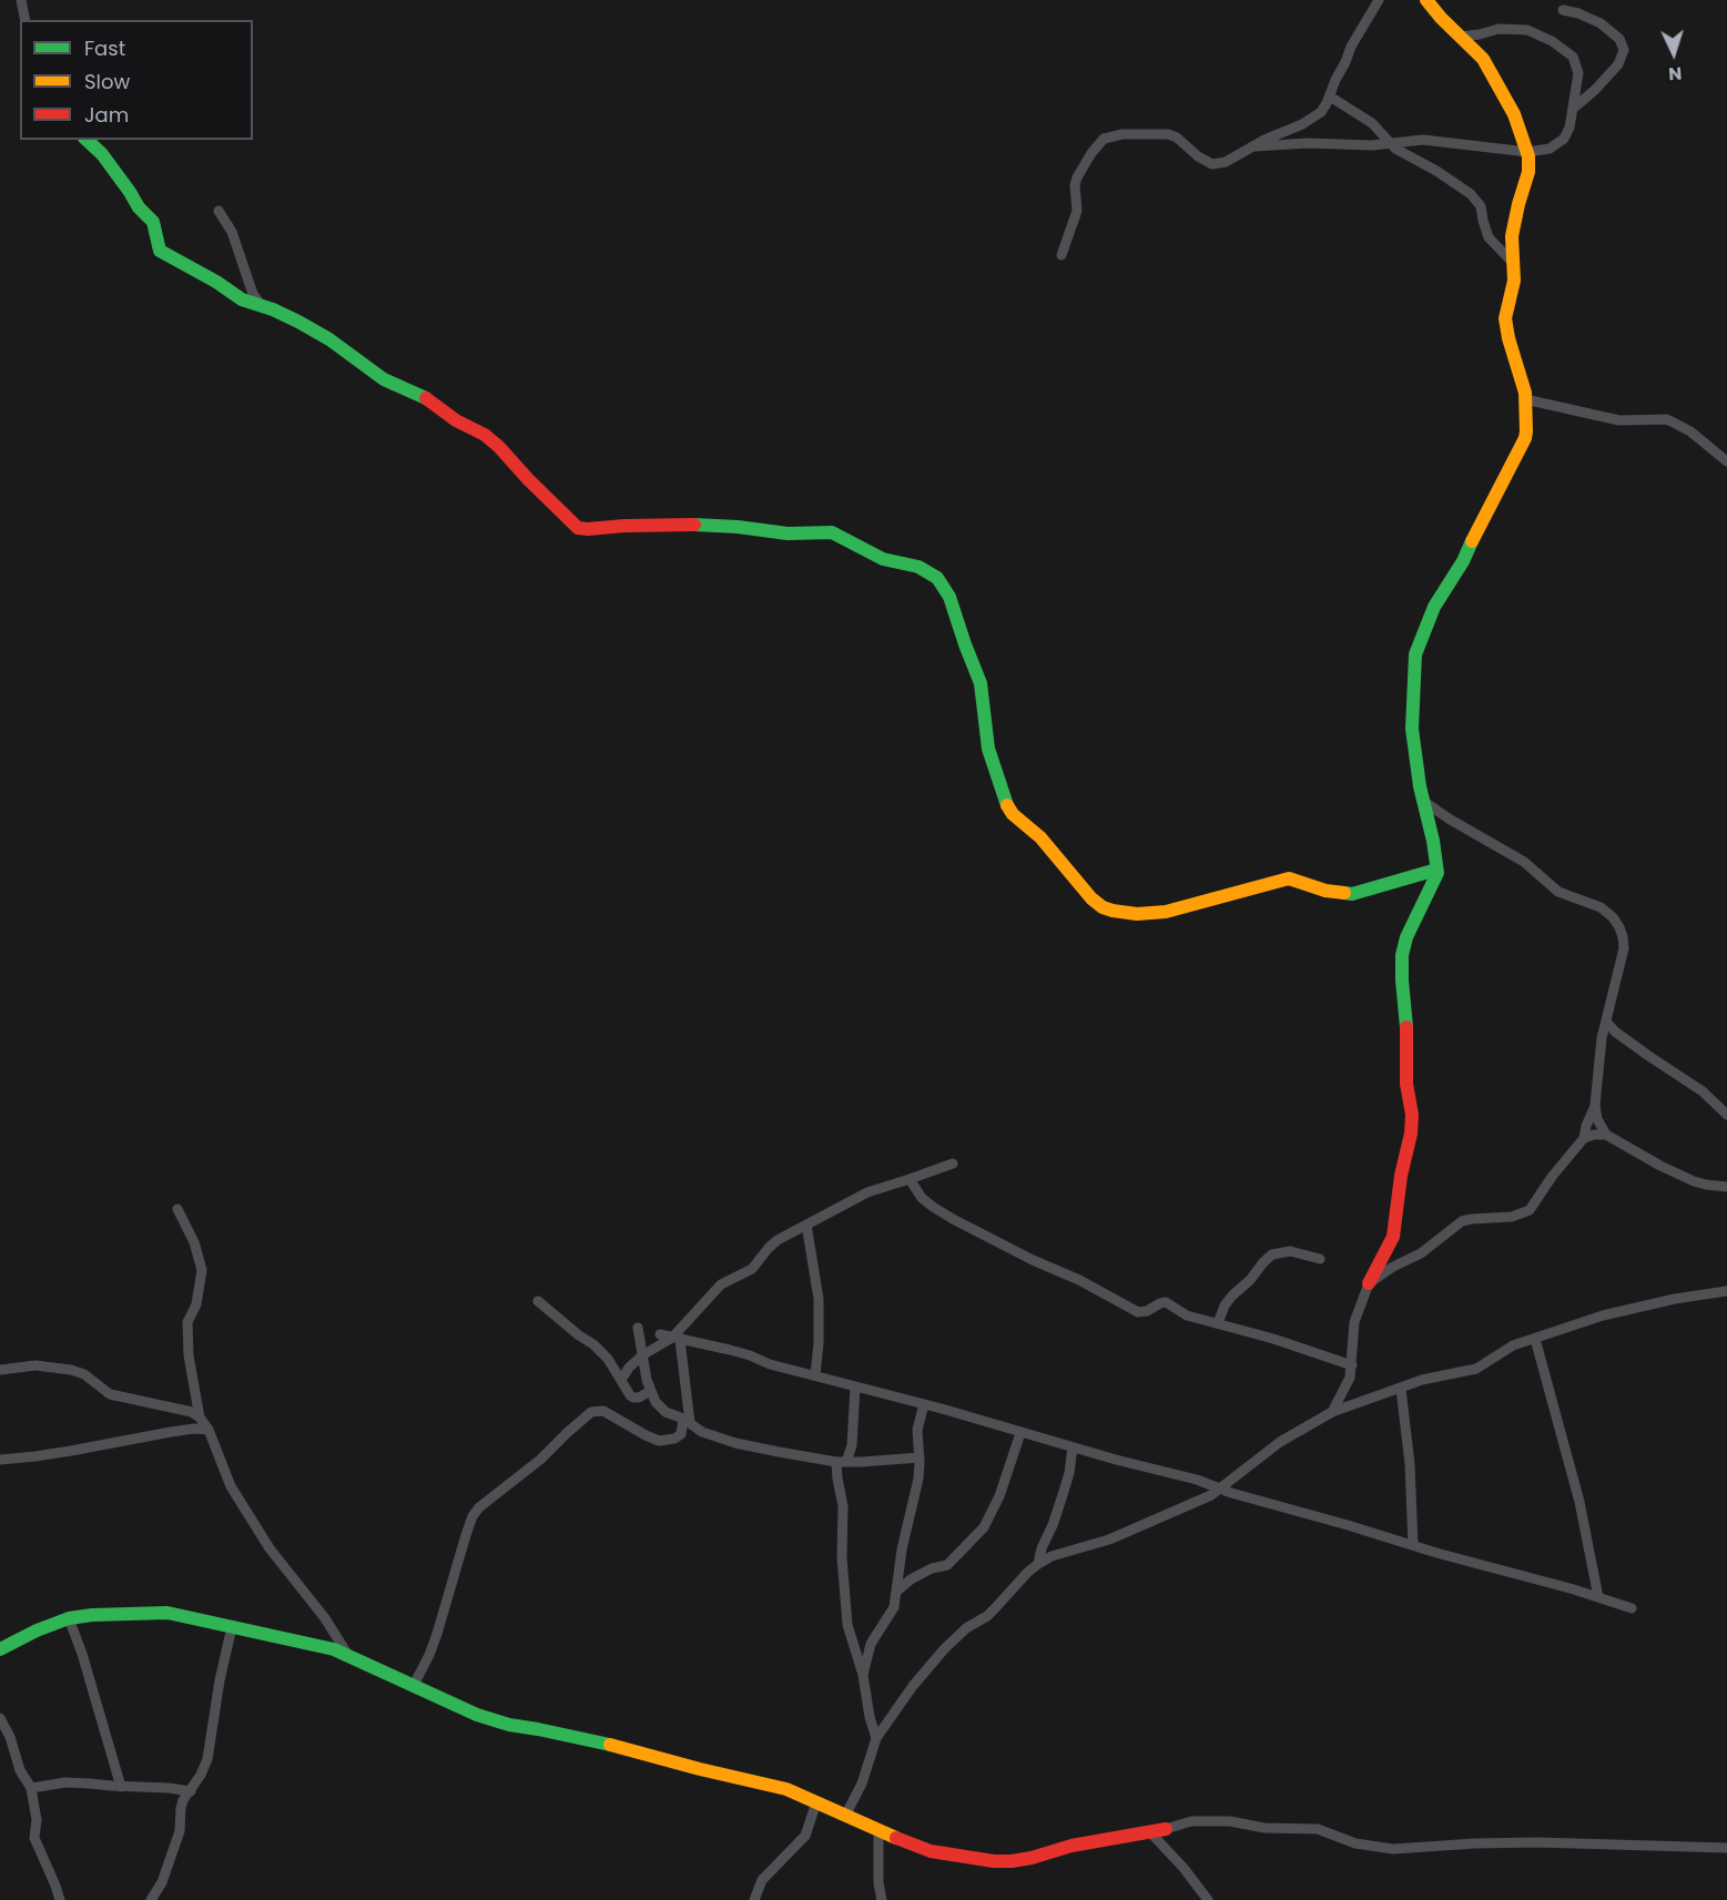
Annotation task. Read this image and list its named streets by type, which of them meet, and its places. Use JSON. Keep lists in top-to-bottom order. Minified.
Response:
{"legend":["Fast","Slow","Jam"],"north":"bottom"}
